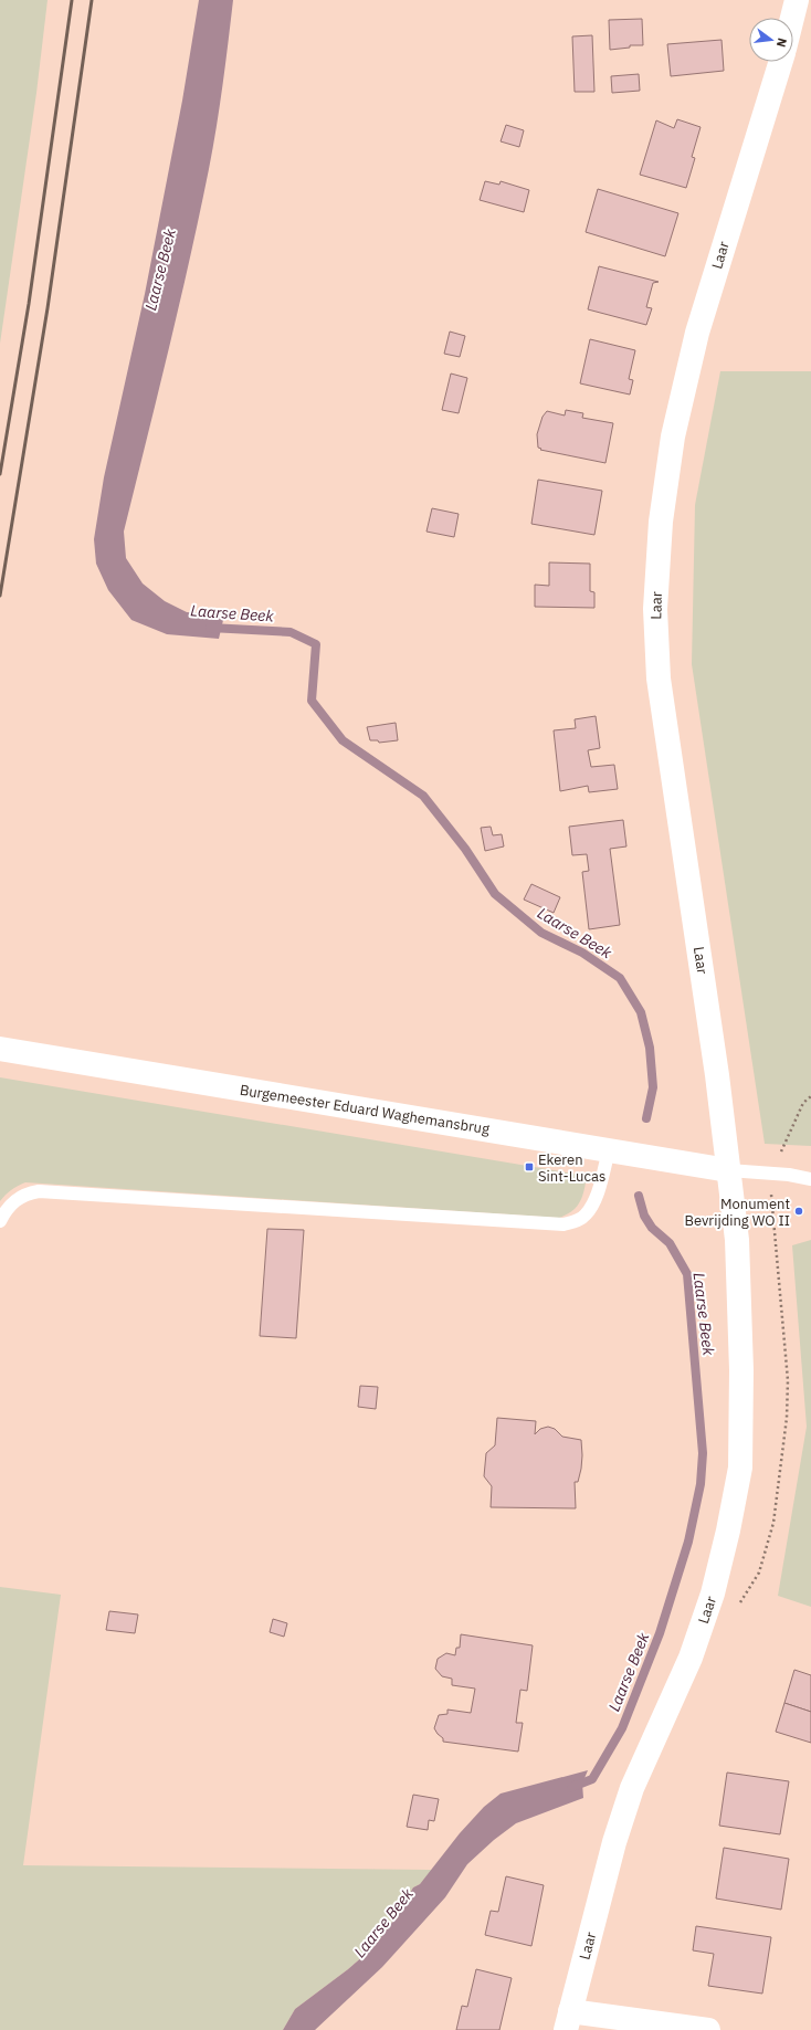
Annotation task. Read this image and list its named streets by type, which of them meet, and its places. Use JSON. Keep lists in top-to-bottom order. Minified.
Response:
{"streets":{"street":["Laar","Burgemeester Eduard Waghemansbrug"]},"crossings":[["Laar","Burgemeester Eduard Waghemansbrug"]],"water":["Laarse Beek"],"places":{"transit":["Ekeren Sint-Lucas"],"other":["Monument Bevrijding WO II"]},"north":"right"}
